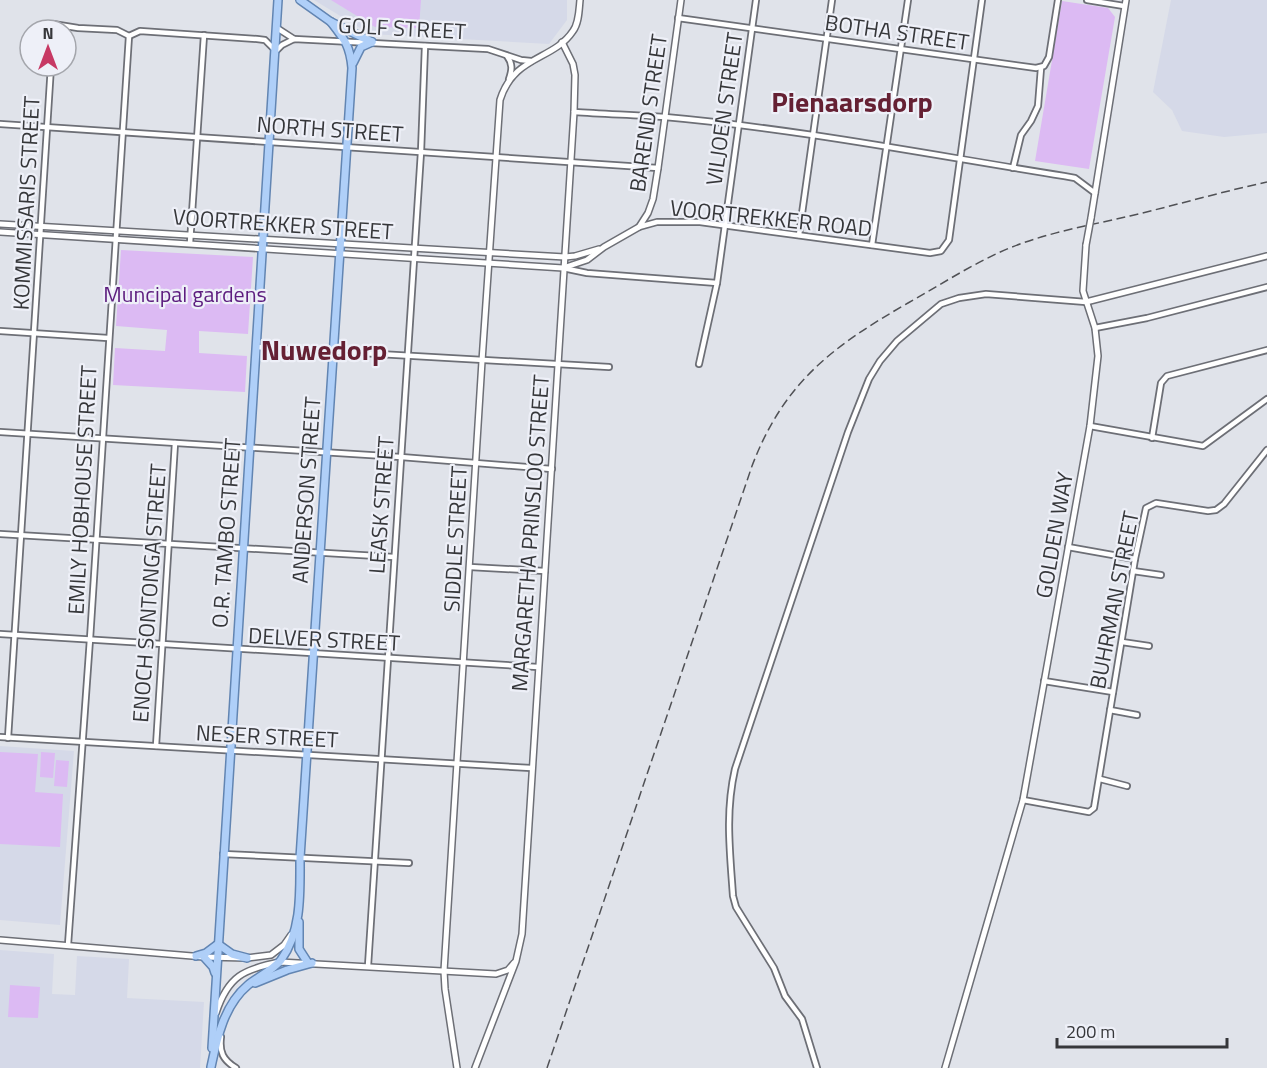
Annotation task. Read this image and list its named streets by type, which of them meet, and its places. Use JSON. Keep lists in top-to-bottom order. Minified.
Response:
{"streets":{"main road":["ANDERSON STREET","O.R. TAMBO STREET"],"street":["GOLF STREET","BOTHA STREET","VILJOEN STREET","BAREND STREET","NORTH STREET","KOMMISSARIS STREET","VOORTREKKER ROAD","VOORTREKKER STREET","EMILY HOBHOUSE STREET","LEASK STREET","MARGARETHA PRINSLOO STREET","GOLDEN WAY","SIDDLE STREET","ENOCH SONTONGA STREET","BUHRMAN STREET","DELVER STREET","NESER STREET"]},"crossings":[["GOLF STREET","ANDERSON STREET"],["GOLF STREET","LEASK STREET"],["BOTHA STREET","VILJOEN STREET"],["BOTHA STREET","BAREND STREET"],["VILJOEN STREET","VOORTREKKER ROAD"],["BAREND STREET","NORTH STREET"],["BAREND STREET","VOORTREKKER ROAD"],["NORTH STREET","KOMMISSARIS STREET"],["NORTH STREET","EMILY HOBHOUSE STREET"],["NORTH STREET","ANDERSON STREET"],["NORTH STREET","LEASK STREET"],["NORTH STREET","O.R. TAMBO STREET"],["NORTH STREET","MARGARETHA PRINSLOO STREET"],["NORTH STREET","SIDDLE STREET"],["KOMMISSARIS STREET","VOORTREKKER STREET"],["KOMMISSARIS STREET","DELVER STREET"],["KOMMISSARIS STREET","NESER STREET"],["VOORTREKKER ROAD","VOORTREKKER STREET"],["VOORTREKKER ROAD","MARGARETHA PRINSLOO STREET"],["VOORTREKKER STREET","EMILY HOBHOUSE STREET"],["VOORTREKKER STREET","ANDERSON STREET"],["VOORTREKKER STREET","LEASK STREET"],["VOORTREKKER STREET","O.R. TAMBO STREET"],["VOORTREKKER STREET","MARGARETHA PRINSLOO STREET"],["VOORTREKKER STREET","SIDDLE STREET"],["EMILY HOBHOUSE STREET","DELVER STREET"],["EMILY HOBHOUSE STREET","NESER STREET"],["ANDERSON STREET","O.R. TAMBO STREET"],["ANDERSON STREET","DELVER STREET"],["ANDERSON STREET","NESER STREET"],["LEASK STREET","DELVER STREET"],["LEASK STREET","NESER STREET"],["O.R. TAMBO STREET","DELVER STREET"],["O.R. TAMBO STREET","NESER STREET"],["MARGARETHA PRINSLOO STREET","DELVER STREET"],["MARGARETHA PRINSLOO STREET","NESER STREET"],["GOLDEN WAY","BUHRMAN STREET"],["SIDDLE STREET","DELVER STREET"],["SIDDLE STREET","NESER STREET"],["ENOCH SONTONGA STREET","DELVER STREET"],["ENOCH SONTONGA STREET","NESER STREET"]],"districts":["Pienaarsdorp","Nuwedorp"],"parks":["Muncipal gardens"],"scale_bar":"200 m","north":"top"}
